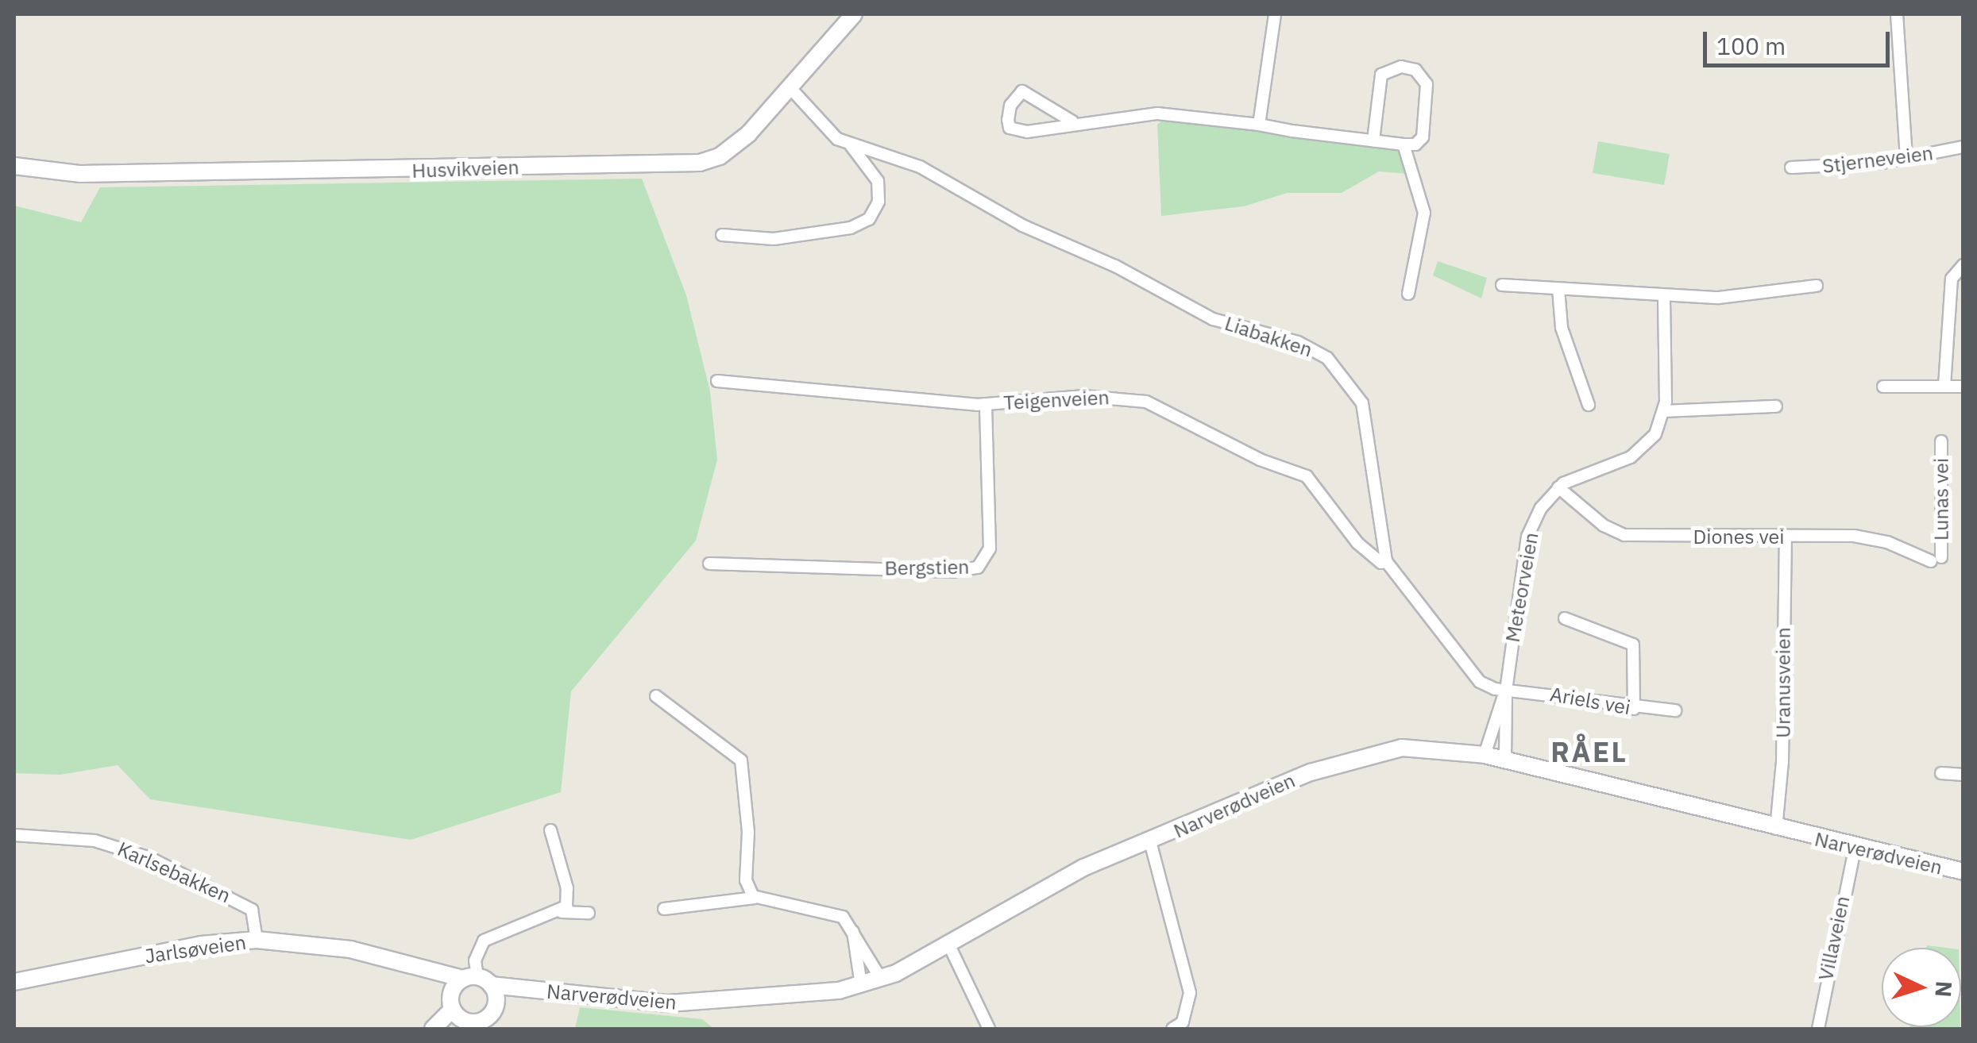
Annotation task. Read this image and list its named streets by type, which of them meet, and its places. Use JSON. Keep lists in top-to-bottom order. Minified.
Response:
{"streets":{"main road":["Husvikveien","Narverødveien","Jarlsøveien"],"street":["Stjerneveien","Liabakken","Teigenveien","Lunas vei","Diones vei","Bergstien","Meteorveien","Uranusveien","Ariels vei","Karlsebakken","Villaveien"]},"crossings":[["Husvikveien","Liabakken"],["Liabakken","Teigenveien"],["Liabakken","Meteorveien"],["Liabakken","Ariels vei"],["Teigenveien","Bergstien"],["Lunas vei","Diones vei"],["Diones vei","Meteorveien"],["Diones vei","Uranusveien"],["Meteorveien","Ariels vei"],["Uranusveien","Narverødveien"],["Narverødveien","Villaveien"],["Narverødveien","Jarlsøveien"],["Karlsebakken","Jarlsøveien"]],"districts":["RÅEL"],"scale_bar":"100 m","north":"right"}
